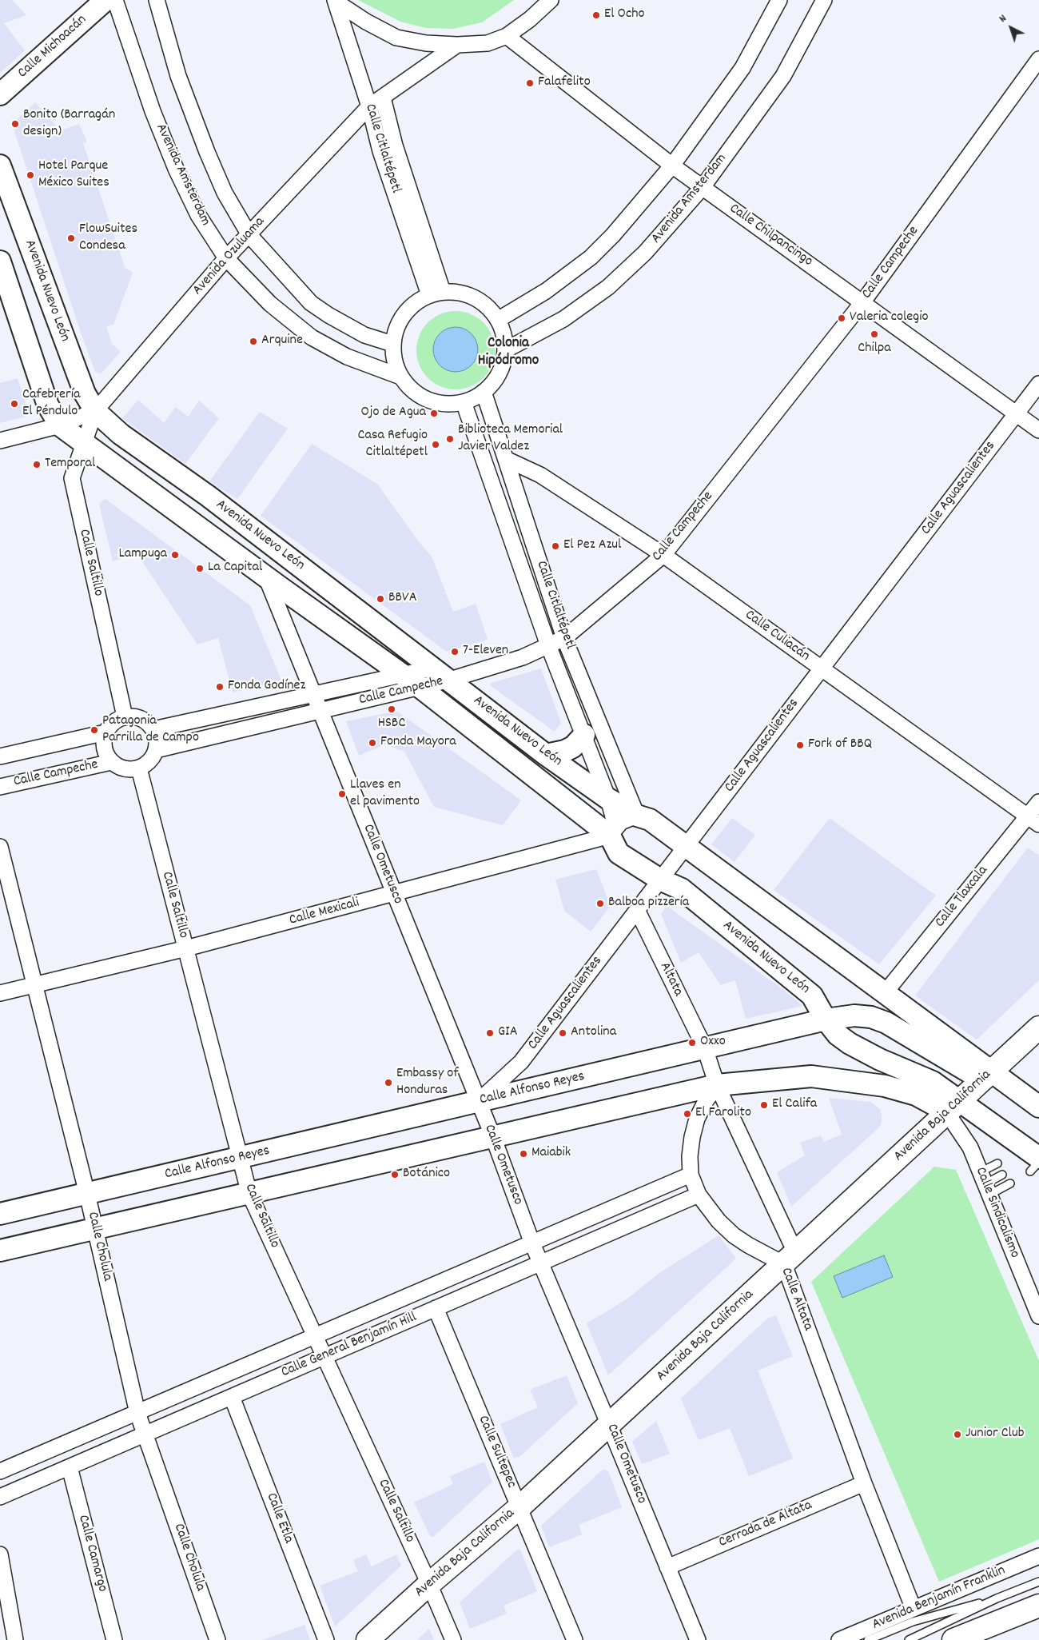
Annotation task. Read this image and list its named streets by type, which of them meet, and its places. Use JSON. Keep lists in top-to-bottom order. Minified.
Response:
{"streets":{"main road":["Calle Michoacán","Avenida Nuevo León","Calle Alfonso Reyes","Avenida Baja California"],"street":["Calle Citlaltépetl","Avenida Amsterdam","Calle Chilpancingo","Avenida Ozuluama","Calle Campeche","Calle Aguascalientes","Calle Saltillo","Calle Culiacán","Calle Ometusco","Calle Tlaxcala","Calle Mexicali","Altata","Calle Sindicalismo","Calle Cholula","Calle Altata","Calle General Benjamín Hill","Calle Sultepec","Calle Etla","Cerrada de Altata","Calle Camargo","Avenida Benjamín Franklin"]},"crossings":[["Calle Citlaltépetl","Avenida Amsterdam"],["Calle Citlaltépetl","Avenida Ozuluama"],["Calle Citlaltépetl","Calle Campeche"],["Calle Citlaltépetl","Avenida Nuevo León"],["Calle Citlaltépetl","Calle Culiacán"],["Avenida Amsterdam","Calle Chilpancingo"],["Avenida Amsterdam","Avenida Ozuluama"],["Calle Chilpancingo","Calle Campeche"],["Calle Chilpancingo","Calle Aguascalientes"],["Avenida Ozuluama","Avenida Nuevo León"],["Avenida Ozuluama","Calle Saltillo"],["Calle Campeche","Avenida Nuevo León"],["Calle Campeche","Calle Saltillo"],["Calle Campeche","Calle Culiacán"],["Calle Campeche","Calle Ometusco"],["Avenida Nuevo León","Calle Aguascalientes"],["Avenida Nuevo León","Calle Saltillo"],["Avenida Nuevo León","Calle Ometusco"],["Avenida Nuevo León","Calle Tlaxcala"],["Avenida Nuevo León","Calle Mexicali"],["Avenida Nuevo León","Calle Alfonso Reyes"],["Avenida Nuevo León","Avenida Baja California"],["Avenida Nuevo León","Calle Sindicalismo"],["Calle Aguascalientes","Calle Culiacán"],["Calle Aguascalientes","Calle Ometusco"],["Calle Aguascalientes","Altata"],["Calle Aguascalientes","Calle Alfonso Reyes"],["Calle Saltillo","Calle Mexicali"],["Calle Saltillo","Calle Alfonso Reyes"],["Calle Saltillo","Avenida Baja California"],["Calle Saltillo","Calle General Benjamín Hill"],["Calle Culiacán","Calle Tlaxcala"],["Calle Ometusco","Calle Mexicali"],["Calle Ometusco","Calle Alfonso Reyes"],["Calle Ometusco","Avenida Baja California"],["Calle Ometusco","Calle General Benjamín Hill"],["Calle Ometusco","Cerrada de Altata"],["Calle Mexicali","Calle Cholula"],["Altata","Calle Alfonso Reyes"],["Altata","Calle Altata"],["Calle Alfonso Reyes","Avenida Baja California"],["Calle Alfonso Reyes","Calle Cholula"],["Avenida Baja California","Calle Sindicalismo"],["Avenida Baja California","Calle Altata"],["Avenida Baja California","Calle Sultepec"],["Calle Cholula","Calle General Benjamín Hill"],["Calle Altata","Calle General Benjamín Hill"],["Calle Altata","Cerrada de Altata"],["Calle Altata","Avenida Benjamín Franklin"],["Calle General Benjamín Hill","Calle Sultepec"],["Calle General Benjamín Hill","Calle Etla"],["Calle General Benjamín Hill","Calle Camargo"]],"districts":["Colonia Hipódromo"],"places":["El Ocho","Falafelito","Bonito (Barragán design)","Hotel Parque México Suites","FlowSuites Condesa","Valeria colegio","Chilpa","Arquine","Cafebrería El Péndulo","Ojo de Agua","Biblioteca Memorial Javier Valdez","Casa Refugio Citlaltépetl","Temporal","El Pez Azul","Lampuga","La Capital","BBVA","7-Eleven","Fonda Godínez","HSBC","Patagonia Parrilla de Campo","Fonda Mayora","Fork of BBQ","Llaves en el pavimento","Balboa pizzería","GIA","Antolina","Oxxo","Embassy of Honduras","El Califa","El Farolito","Maiabik","Botánico","Junior Club"],"north":"top left"}
